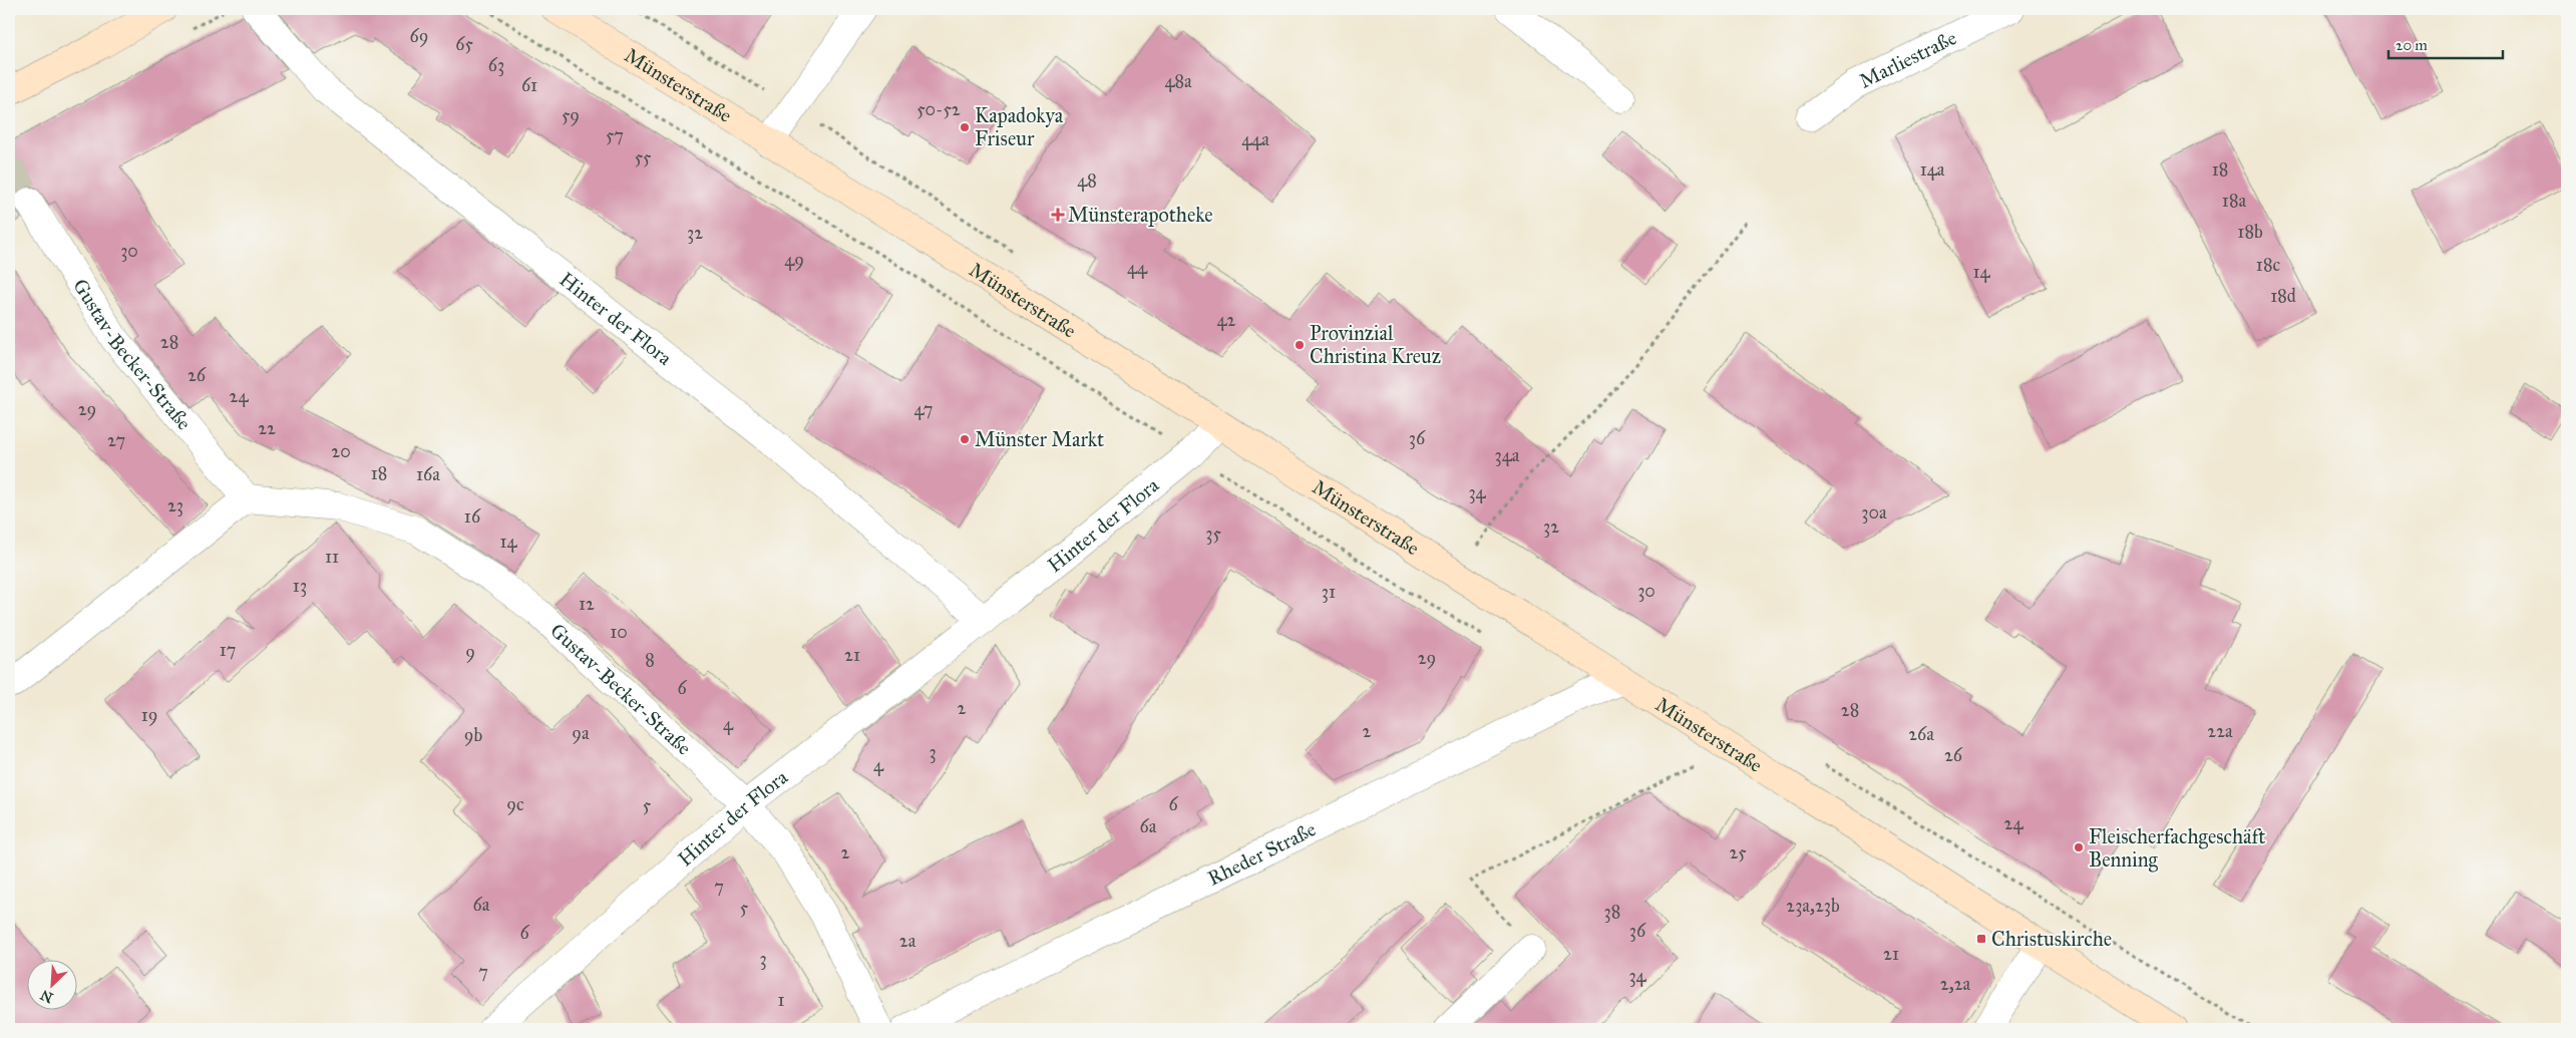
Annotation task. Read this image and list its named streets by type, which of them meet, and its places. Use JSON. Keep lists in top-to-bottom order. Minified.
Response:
{"streets":{"main road":["Münsterstraße"],"street":["Marliestraße","Hinter der Flora","Gustav-Becker-Straße","Rheder Straße"]},"crossings":[["Münsterstraße","Hinter der Flora"],["Münsterstraße","Rheder Straße"],["Hinter der Flora","Gustav-Becker-Straße"]],"places":{"other":["Kapadokya Friseur","Provinzial Christina Kreuz","Münster Markt","Fleischerfachgeschäft Benning"],"health":["Münsterapotheke"],"transit":["Christuskirche"]},"house_numbers":["69","65","63","48a","61","50-52","59","57","44a","55","14a","18","48","18a","18b","32","30","49","18c","44","14","18d","42","28","26","24","29","47","22","36","27","20","34a","18","16a","34","23","30a","16","32","35","14","11","13","30","31","12","10","17","9","21","29","8","6","2","28","19","4","2","22a","9a","26a","9b","3","26","4","9c","6","5","24","6a","2","25","7","6a","23a,23b","5","38","36","6","2a","21","3","7","34","2,2a","1"],"scale_bar":"20 m","north":"bottom left"}
